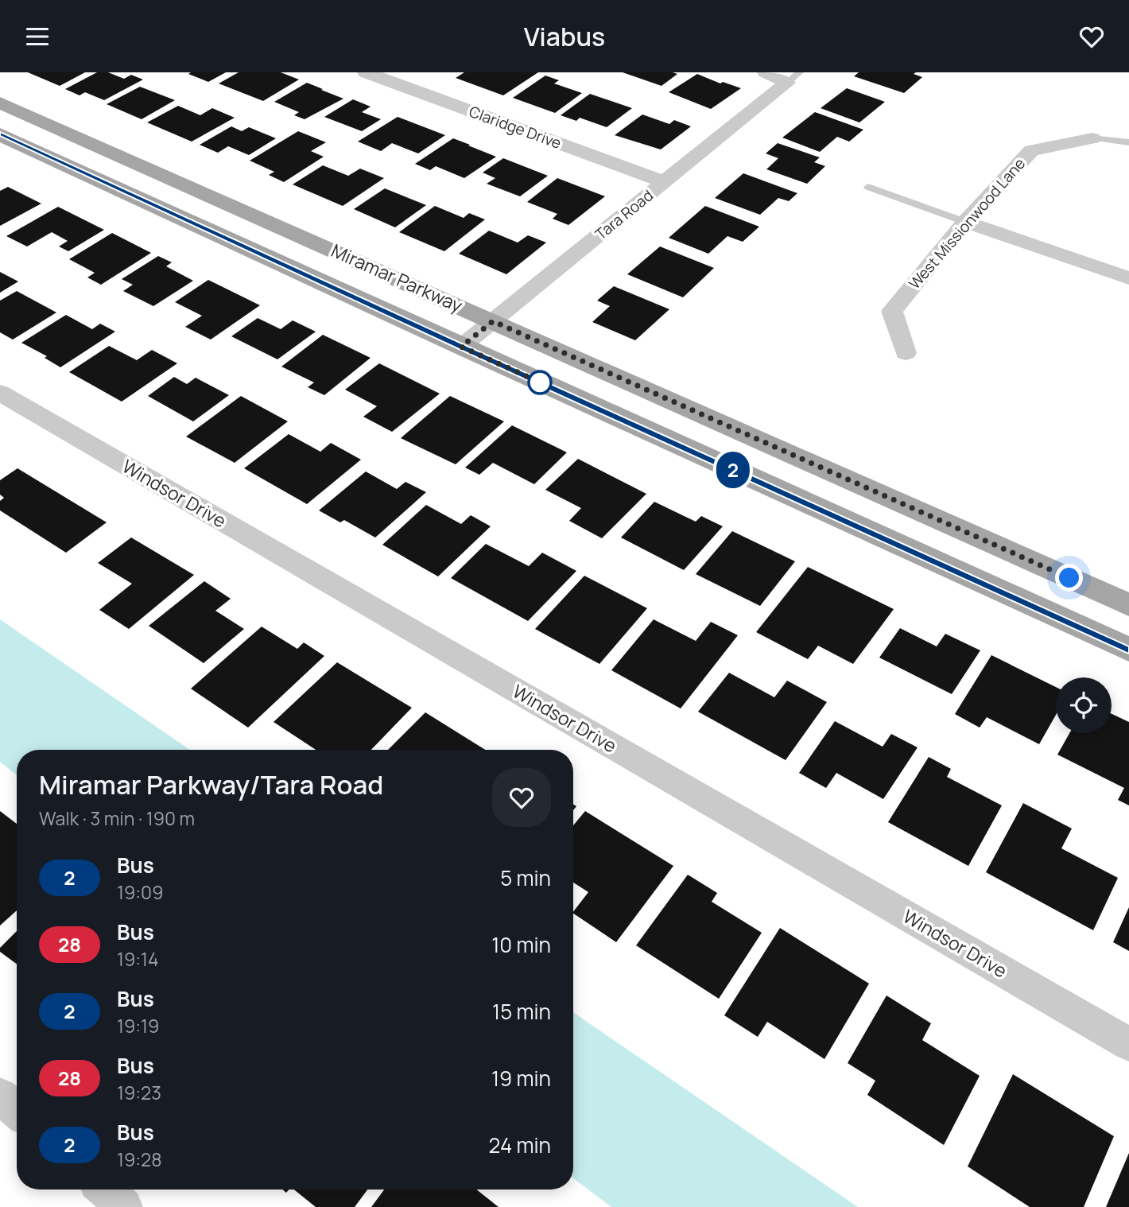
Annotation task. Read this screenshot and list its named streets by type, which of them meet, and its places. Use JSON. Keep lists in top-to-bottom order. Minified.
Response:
{"streets":{"main road":["Miramar Parkway"],"street":["Claridge Drive","Tara Road","West Missionwood Lane","Windsor Drive"]},"crossings":[["Claridge Drive","Tara Road"],["Tara Road","Miramar Parkway"]],"lines":["bus line 2"],"page":{"header":"Viabus","on_map":"2","heading":["Miramar Parkway/Tara Road","Walk · 3 min · 190 m"],"list":[{"mark":"2","name":"Bus","note":"19:09","value":"5 min"},{"mark":"28","name":"Bus","note":"19:14","value":"10 min"},{"mark":"2","name":"Bus","note":"19:19","value":"15 min"},{"mark":"28","name":"Bus","note":"19:23","value":"19 min"},{"mark":"2","name":"Bus","note":"19:28","value":"24 min"}]}}
